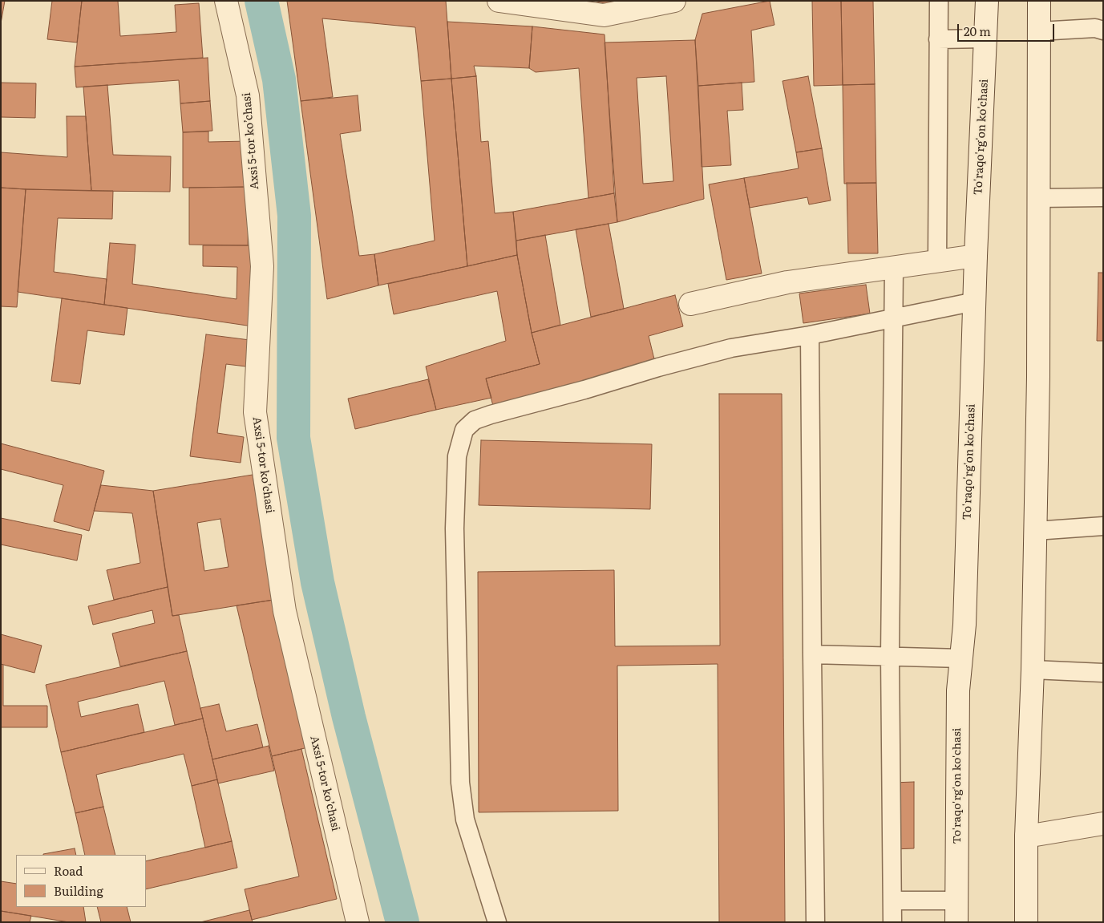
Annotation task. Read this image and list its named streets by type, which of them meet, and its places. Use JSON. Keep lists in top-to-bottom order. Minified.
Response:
{"streets":{"main road":["To'raqo'rg'on ko'chasi","Аxsi 5-tor koʼchasi"]},"legend":["Road","Building"],"scale_bar":"20 m"}
